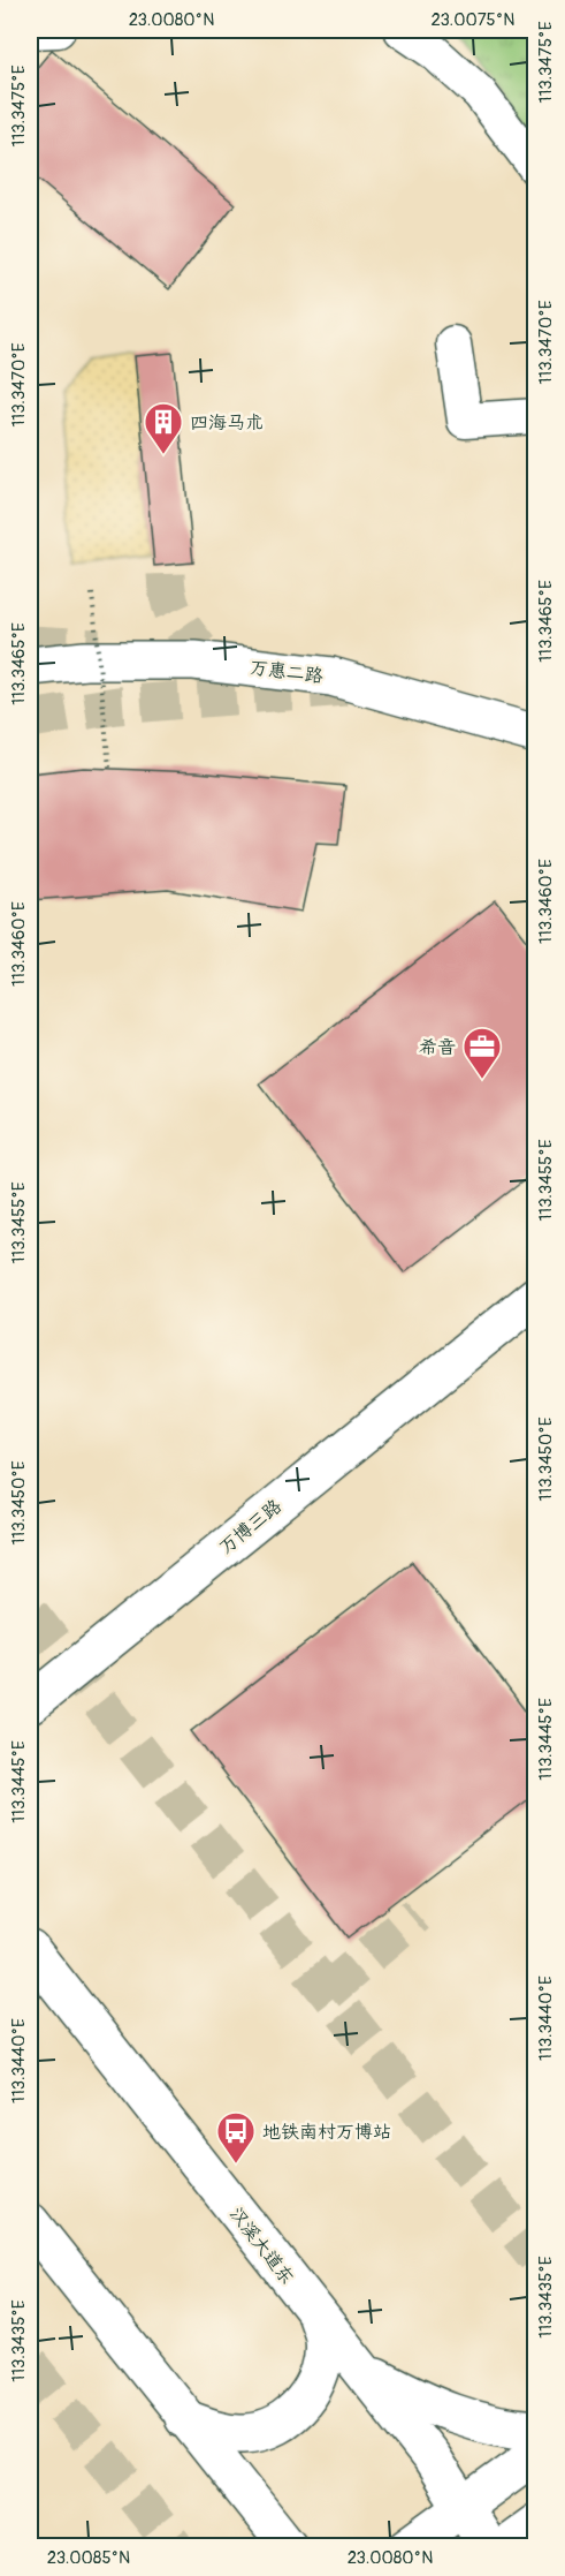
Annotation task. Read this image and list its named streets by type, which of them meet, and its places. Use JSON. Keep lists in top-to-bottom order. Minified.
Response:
{"streets":{"street":["万惠二路","万博三路","汉溪大道东"]},"places":{"building":["四海马术"],"office":["希音"],"bus stop":["地铁南村万博站"]},"coordinates":["23.0080°N","23.0075°N","113.3475°E","113.3470°E","113.3465°E","113.3460°E","113.3455°E","113.3450°E","113.3445°E","113.3440°E","113.3435°E","23.0085°N"]}
